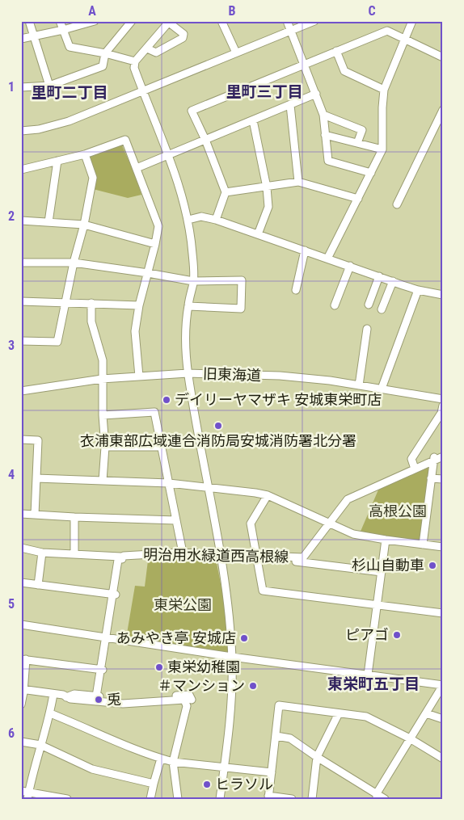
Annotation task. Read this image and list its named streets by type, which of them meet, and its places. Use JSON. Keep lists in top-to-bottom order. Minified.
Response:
{"streets":{"street":["旧東海道","明治用水緑道西高根線"]},"districts":["里町三丁目","里町二丁目","東栄町五丁目"],"parks":["高根公園","東栄公園"],"places":["デイリーヤマザキ 安城東栄町店","衣浦東部広域連合消防局安城消防署北分署","杉山自動車","ピアゴ","あみやき亭 安城店","東栄幼稚園","＃マンション","兎","ヒラソル"],"grid":{"columns":["A","B","C"],"rows":["1","2","3","4","5","6"]}}
